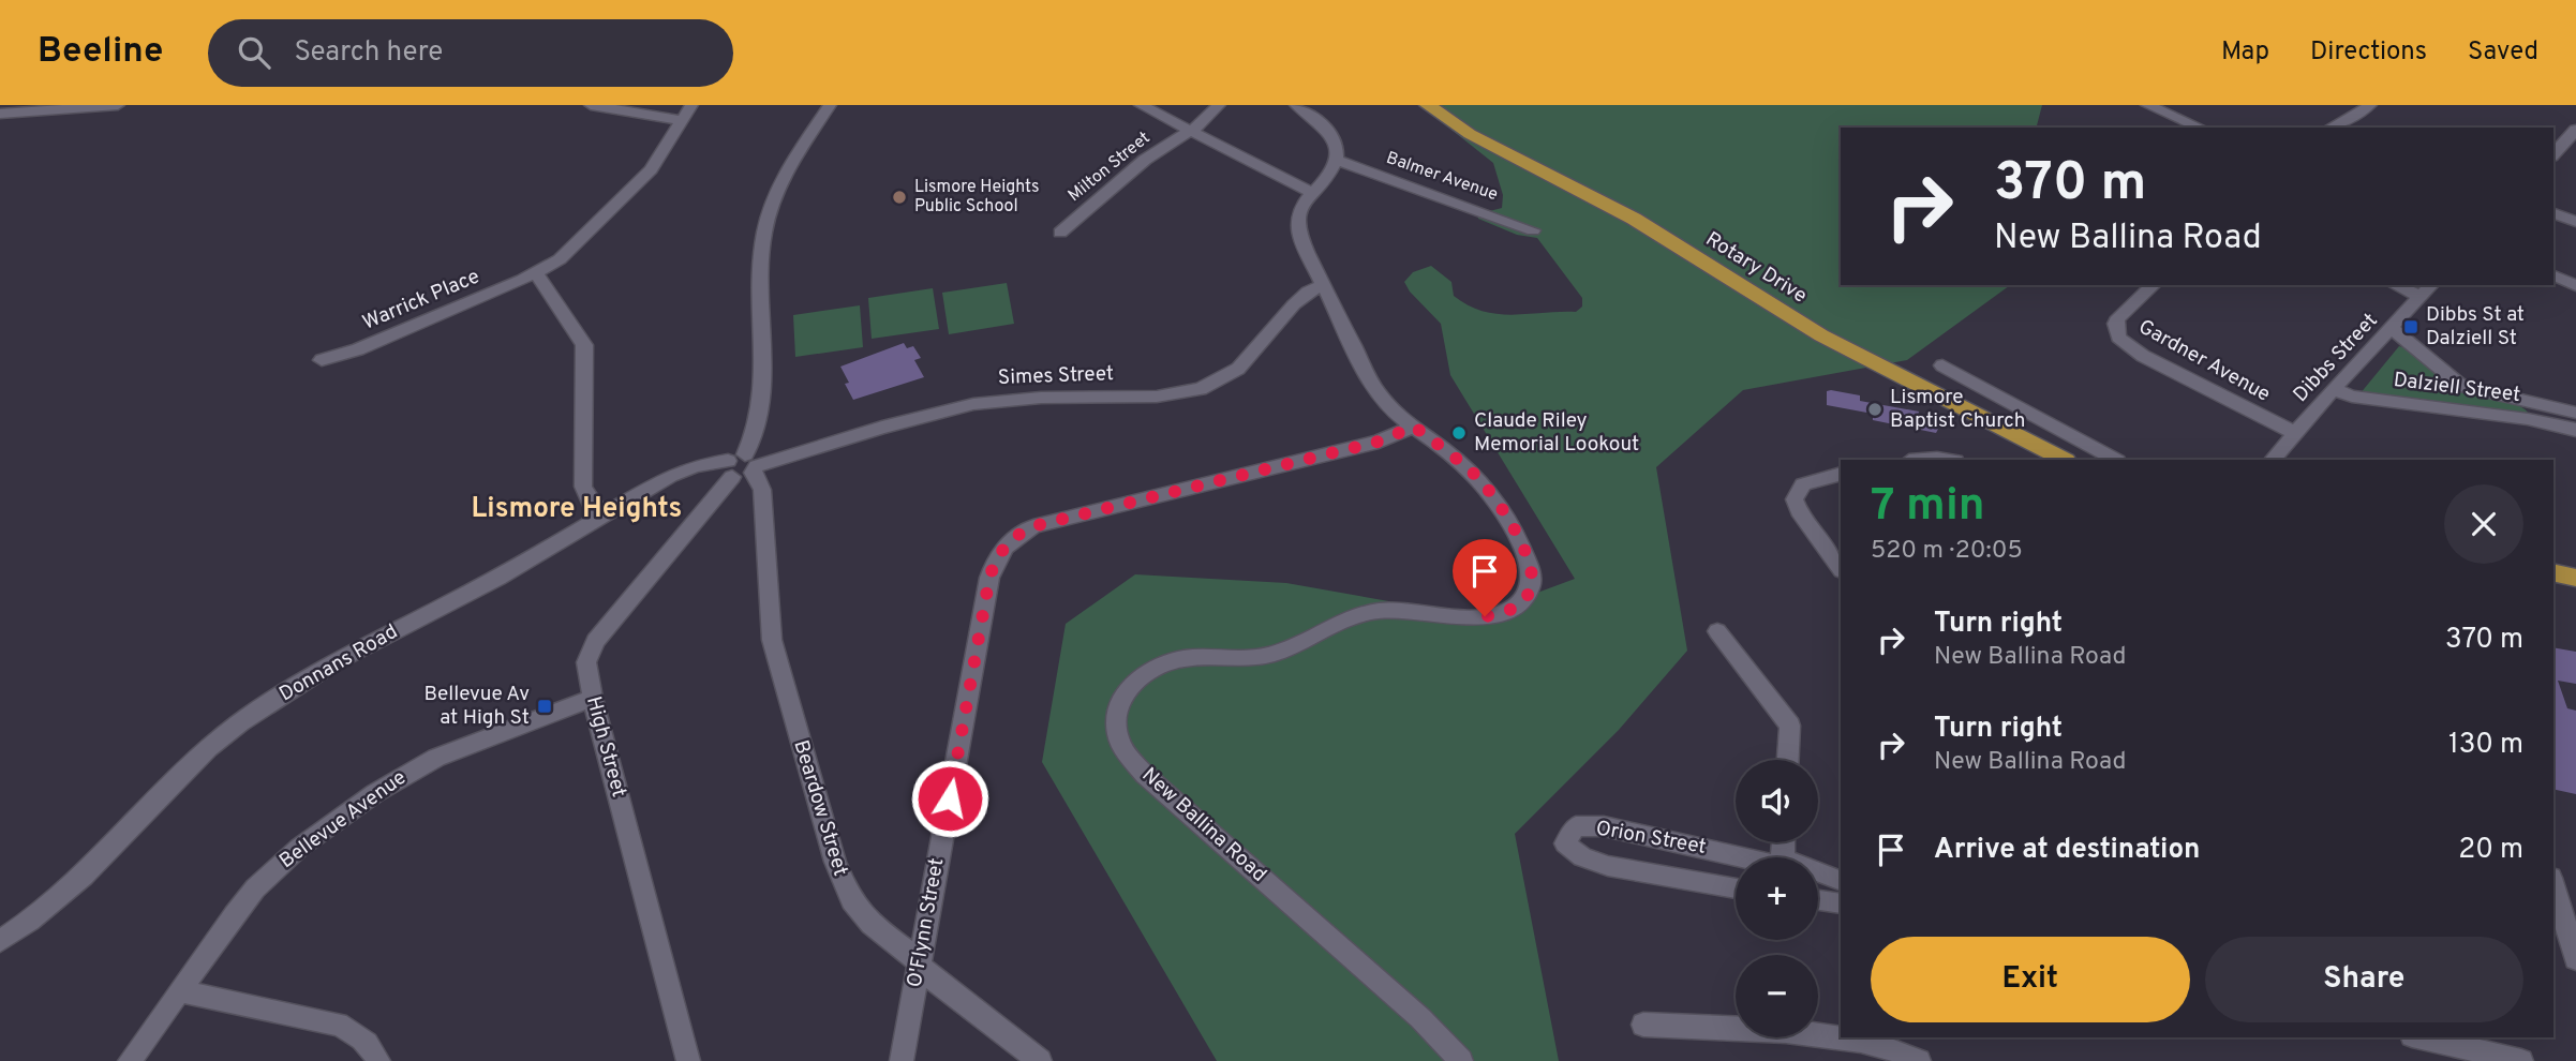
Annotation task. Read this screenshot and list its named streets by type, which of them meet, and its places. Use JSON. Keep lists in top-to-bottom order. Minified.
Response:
{"streets":{"main road":["Rotary Drive"],"street":["Milton Street","Balmer Avenue","Warrick Place","Dibbs Street","Gardner Avenue","Simes Street","Dalziell Street","Donnans Road","High Street","Beardow Street","Bellevue Avenue","New Ballina Road","Orion Street","O'Flynn Street"]},"crossings":[["Balmer Avenue","New Ballina Road"],["Dibbs Street","Gardner Avenue"],["Dibbs Street","Dalziell Street"],["Simes Street","Donnans Road"],["Simes Street","High Street"],["Simes Street","Beardow Street"],["Simes Street","New Ballina Road"],["Donnans Road","High Street"],["Donnans Road","Beardow Street"],["High Street","Beardow Street"],["High Street","Bellevue Avenue"],["Beardow Street","O'Flynn Street"],["New Ballina Road","O'Flynn Street"]],"districts":["Lismore Heights"],"places":{"other":["Lismore Heights Public School","Lismore Baptist Church","Claude Riley Memorial Lookout"],"transit":["Dibbs St at Dalziell St","Bellevue Av at High St"]},"page":{"header":"Beeline","search":"Search here","nav":["Map","Directions","Saved"],"turn":["370 m","New Ballina Road"],"heading":["7 min","520 m · 20:05"],"list":[{"name":"Turn right","note":"New Ballina Road","value":"370 m"},{"name":"Turn right","note":"New Ballina Road","value":"130 m"},{"name":"Arrive at destination","value":"20 m"}],"map_buttons":["+","−"],"buttons":["Exit","Share"]}}
